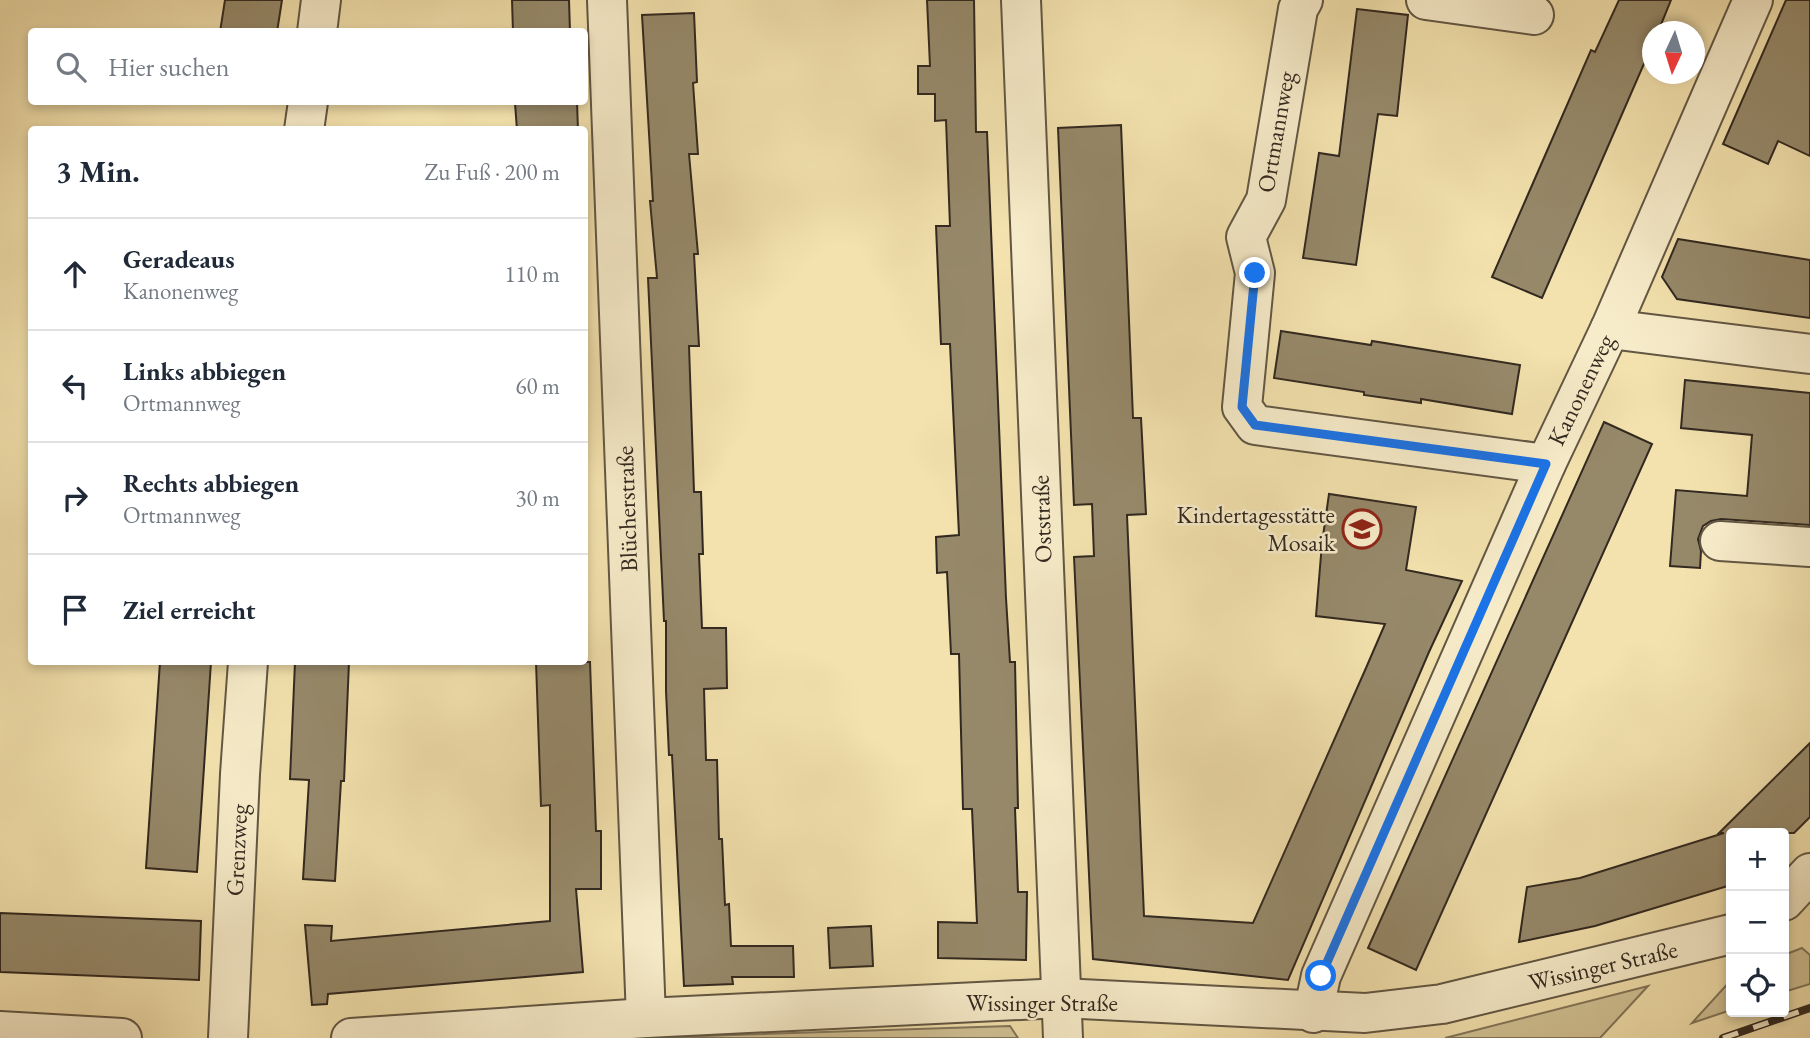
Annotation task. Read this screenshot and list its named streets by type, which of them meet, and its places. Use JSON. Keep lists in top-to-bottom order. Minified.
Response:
{"streets":{"street":["Ortmannweg","Kanonenweg","Blücherstraße","Oststraße","Grenzweg","Wissinger Straße"]},"crossings":[["Ortmannweg","Kanonenweg"],["Kanonenweg","Wissinger Straße"],["Blücherstraße","Wissinger Straße"],["Oststraße","Wissinger Straße"]],"places":{"school or university":["Kindertagesstätte Mosaik"]},"north":"bottom","page":{"search":"Hier suchen","heading":["3 Min.","Zu Fuß · 200 m"],"list":[["Geradeaus","Kanonenweg","110 m"],["Links abbiegen","Ortmannweg","60 m"],["Rechts abbiegen","Ortmannweg","30 m"],"Ziel erreicht"],"map_buttons":["+","−"]}}
